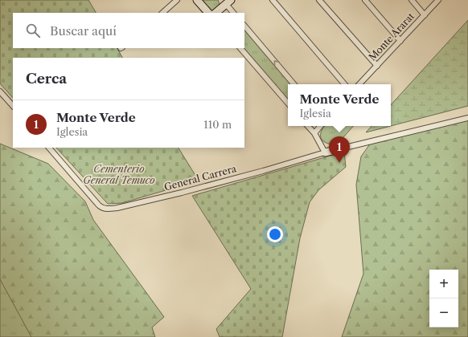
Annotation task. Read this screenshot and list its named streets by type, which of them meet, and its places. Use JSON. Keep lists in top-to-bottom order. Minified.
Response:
{"streets":{"street":["Monte Ararat","General Carrera"]},"parks":["Cementerio General Temuco"],"page":{"search":"Buscar aquí","heading":"Cerca","popup":["Monte Verde","Iglesia"],"list":[{"mark":"1","name":"Monte Verde","note":"Iglesia","value":"110 m"}],"pins":"1","map_buttons":["+","−"]}}
